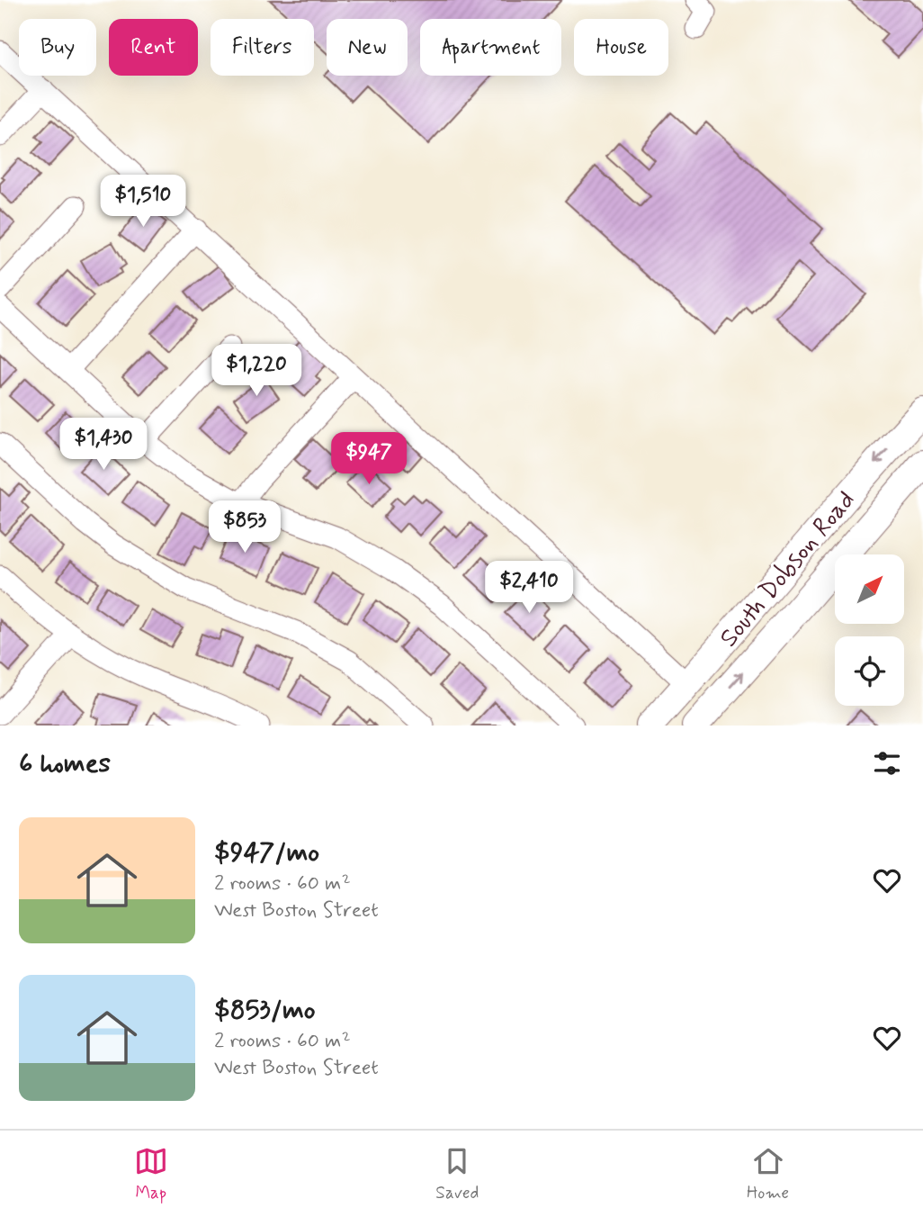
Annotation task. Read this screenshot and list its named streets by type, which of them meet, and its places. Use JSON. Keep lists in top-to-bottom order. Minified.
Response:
{"streets":{"main road":["South Dobson Road"]},"north":"top right","page":{"chip":["Buy","Rent","Filters","New","Apartment","House"],"price":["$1,510","$1,220","$1,430","$947","$853","$2,410"],"heading":"6 homes","list":[{"name":"$947/mo","note":"2 rooms · 60 m² · West Boston Street"},{"name":"$853/mo","note":"2 rooms · 60 m² · West Boston Street"}],"tabs":["Map","Saved","Home"]}}
